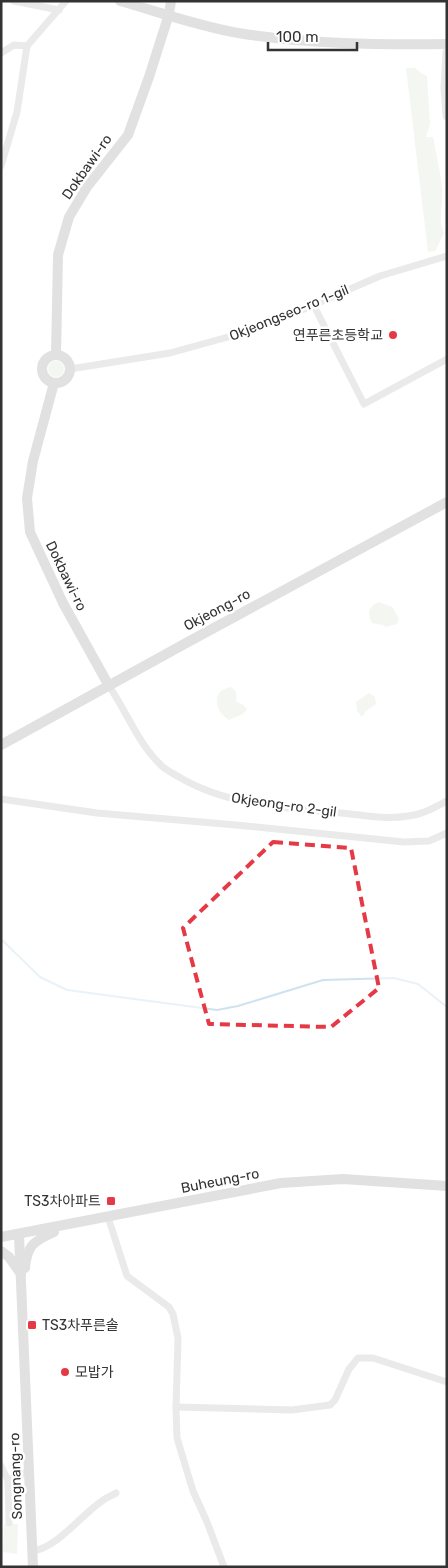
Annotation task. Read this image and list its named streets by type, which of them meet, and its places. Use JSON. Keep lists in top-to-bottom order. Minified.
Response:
{"streets":{"main road":["Dokbawi-ro","Okjeong-ro","Buheung-ro","Songnang-ro"],"street":["Okjeongseo-ro 1-gil","Okjeong-ro 2-gil"]},"crossings":[["Dokbawi-ro","Okjeongseo-ro 1-gil"],["Dokbawi-ro","Okjeong-ro"],["Dokbawi-ro","Okjeong-ro 2-gil"],["Okjeong-ro","Okjeong-ro 2-gil"],["Buheung-ro","Songnang-ro"]],"places":{"other":["연푸른초등학교","모밥가"],"transit":["TS3차아파트","TS3차푸른솔"]},"scale_bar":"100 m"}
